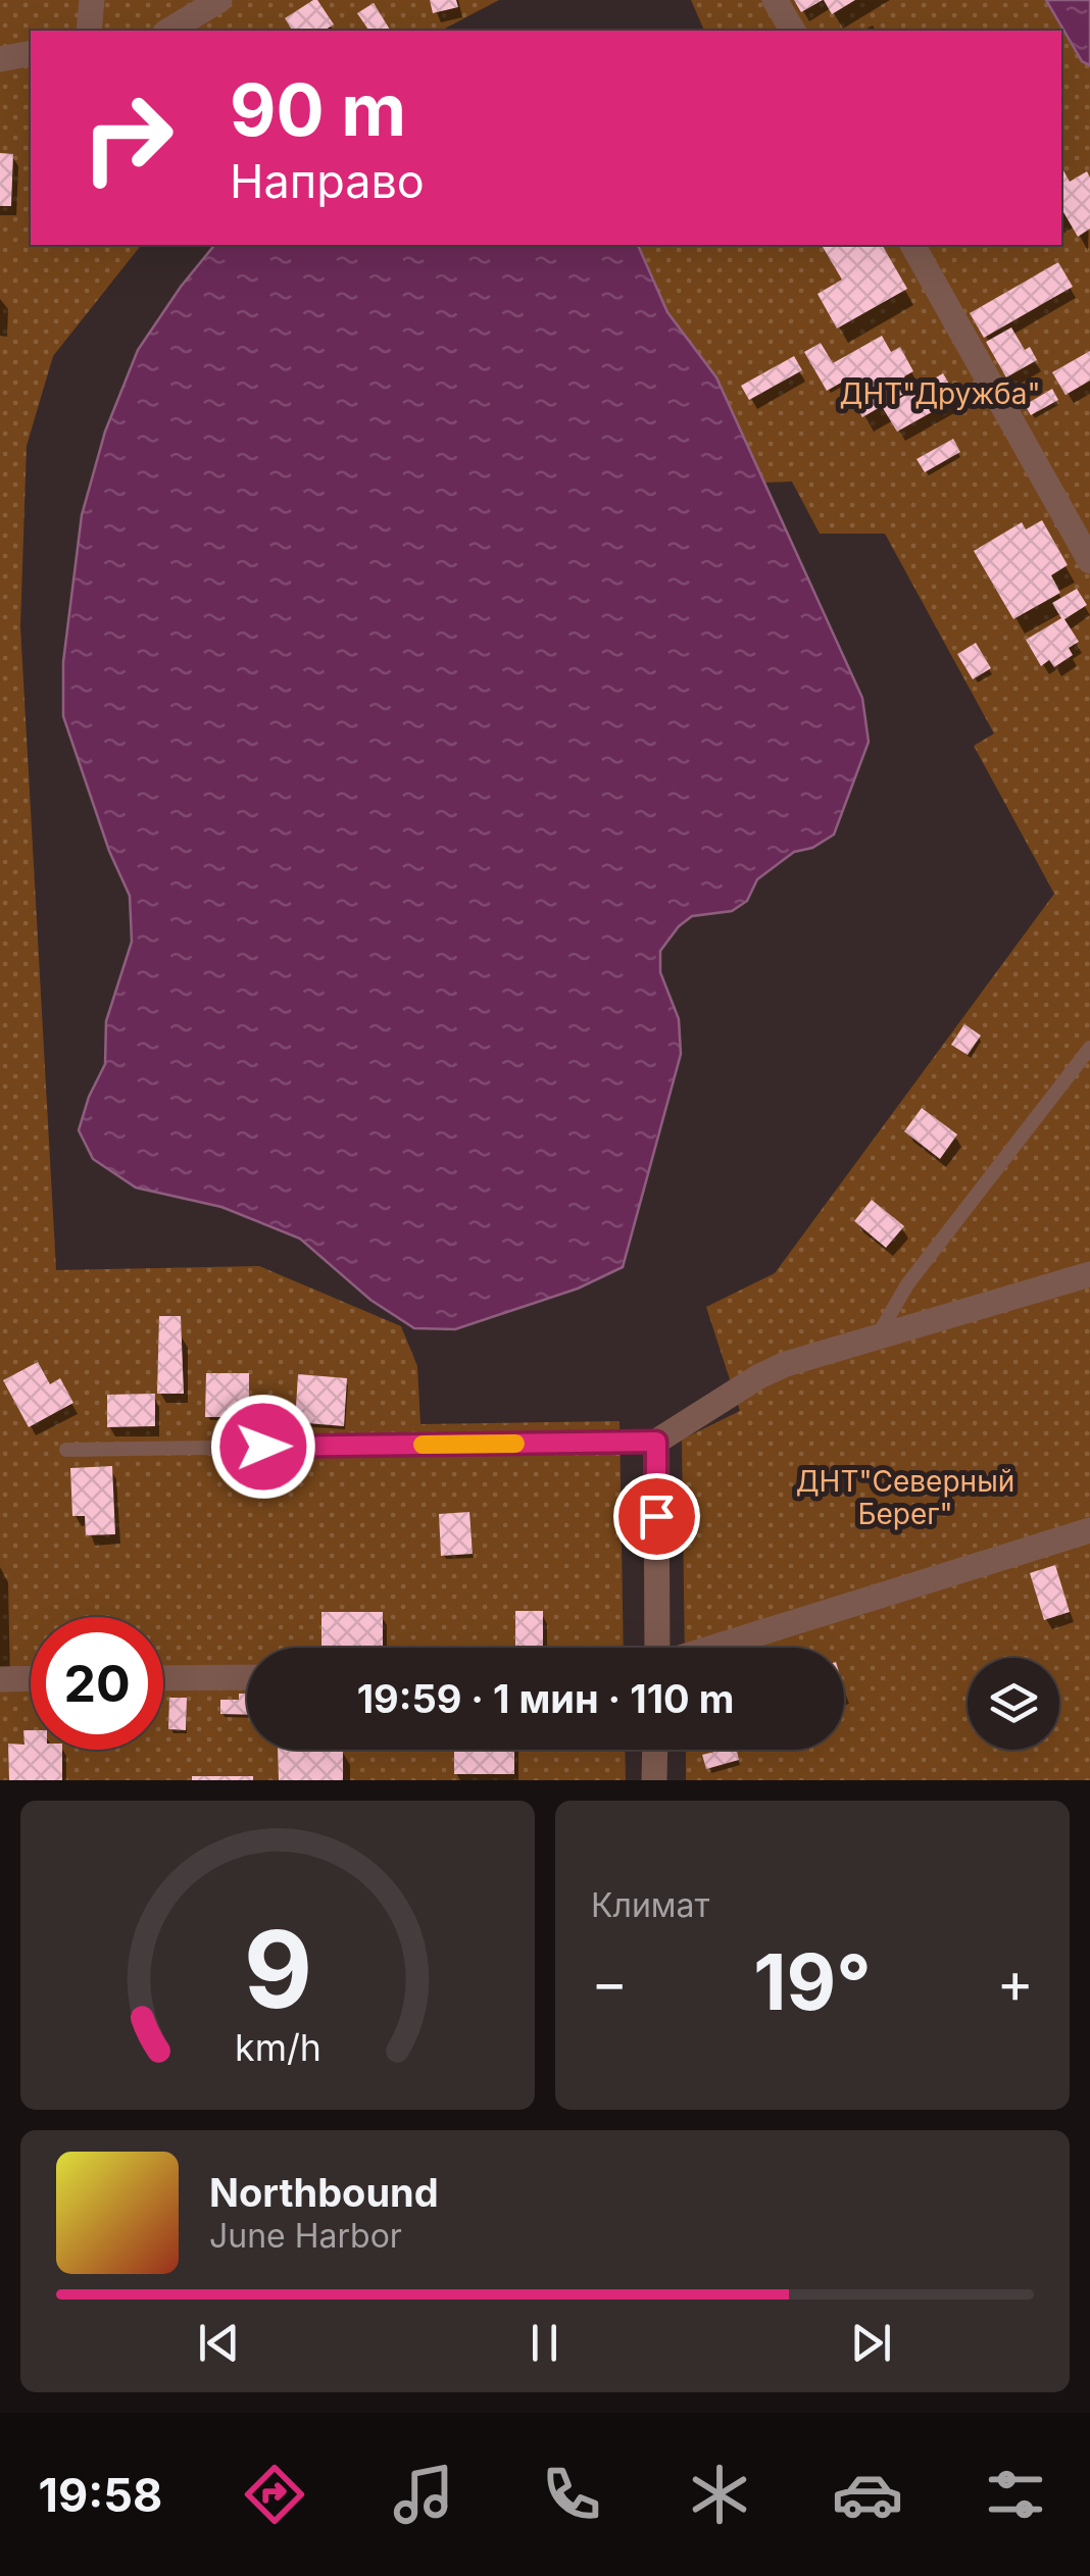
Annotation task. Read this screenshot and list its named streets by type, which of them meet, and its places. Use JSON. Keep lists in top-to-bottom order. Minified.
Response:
{"parks":["ДНТ\"Дружба\"","ДНТ\"Северный Берег\""],"page":{"turn":["90 m","Направо"],"limit":"20","trip":"19:59 · 1 мин · 110 m","tile":"Климат","heat":["−","19°","+"],"song":["Northbound","June Harbor"],"tabs":"19:58","gauge":["9","km/h"]}}
